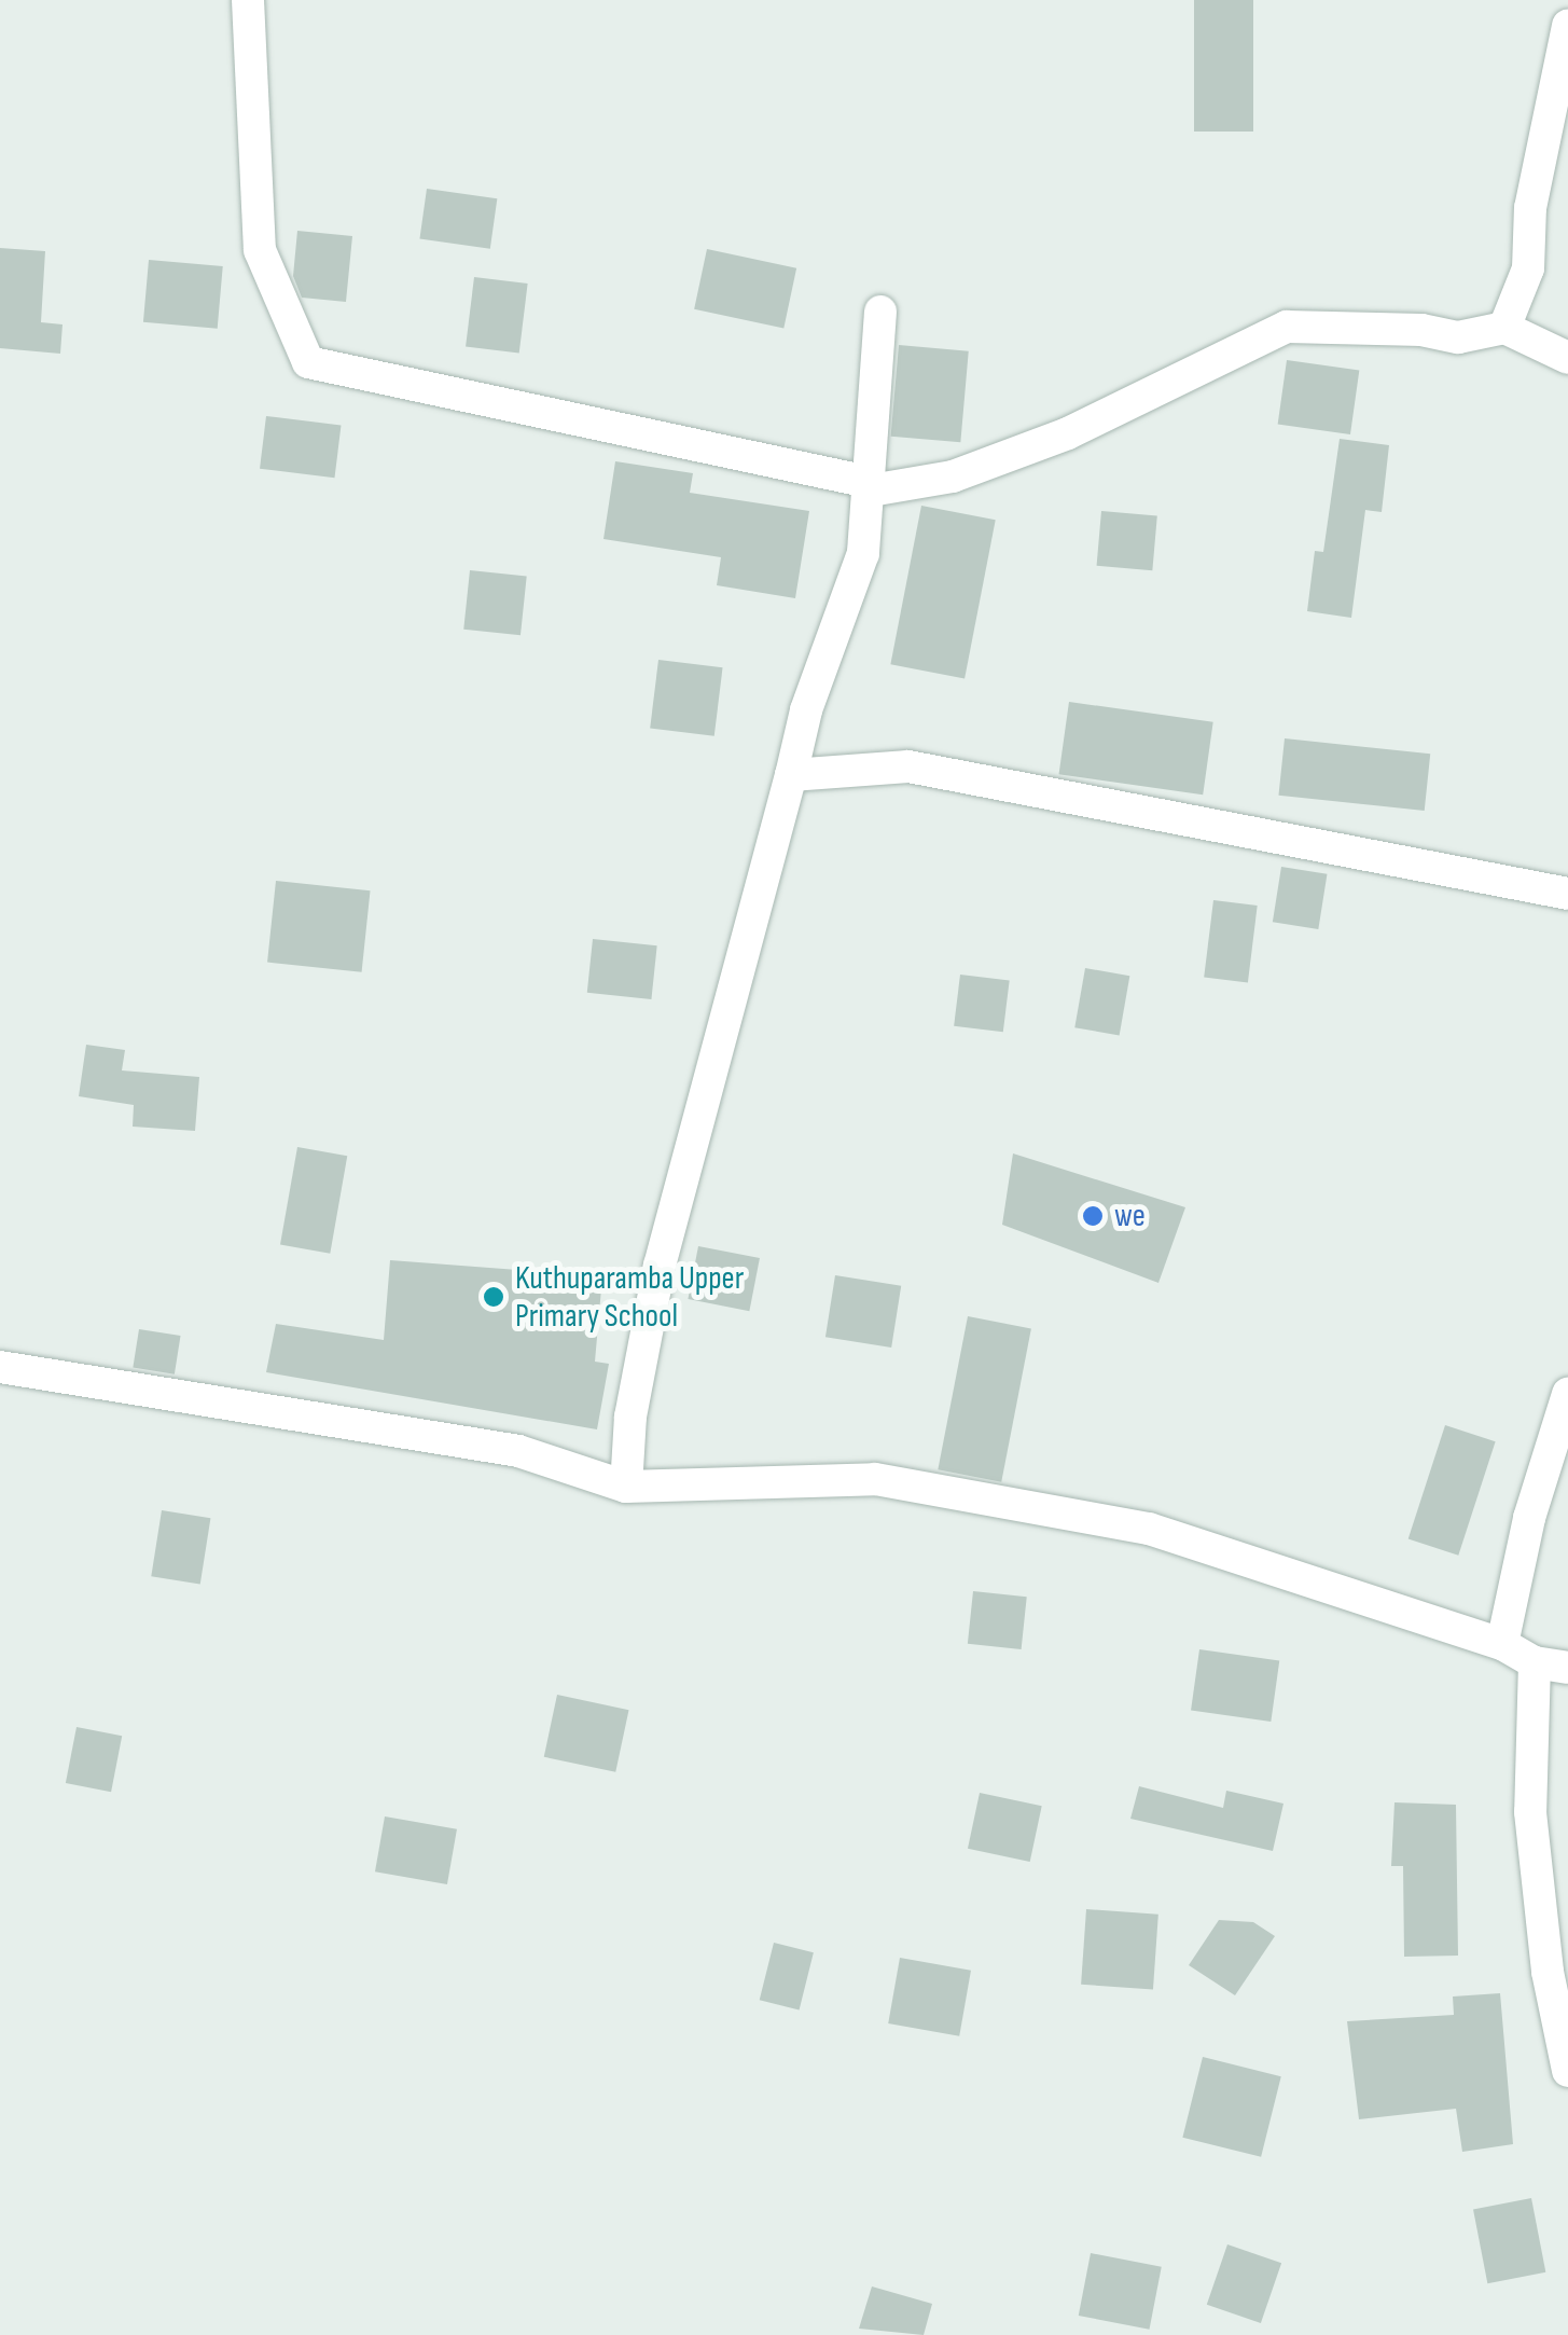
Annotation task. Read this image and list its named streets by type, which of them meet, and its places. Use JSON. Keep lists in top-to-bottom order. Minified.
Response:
{"places":["we","Kuthuparamba Upper Primary School"]}
